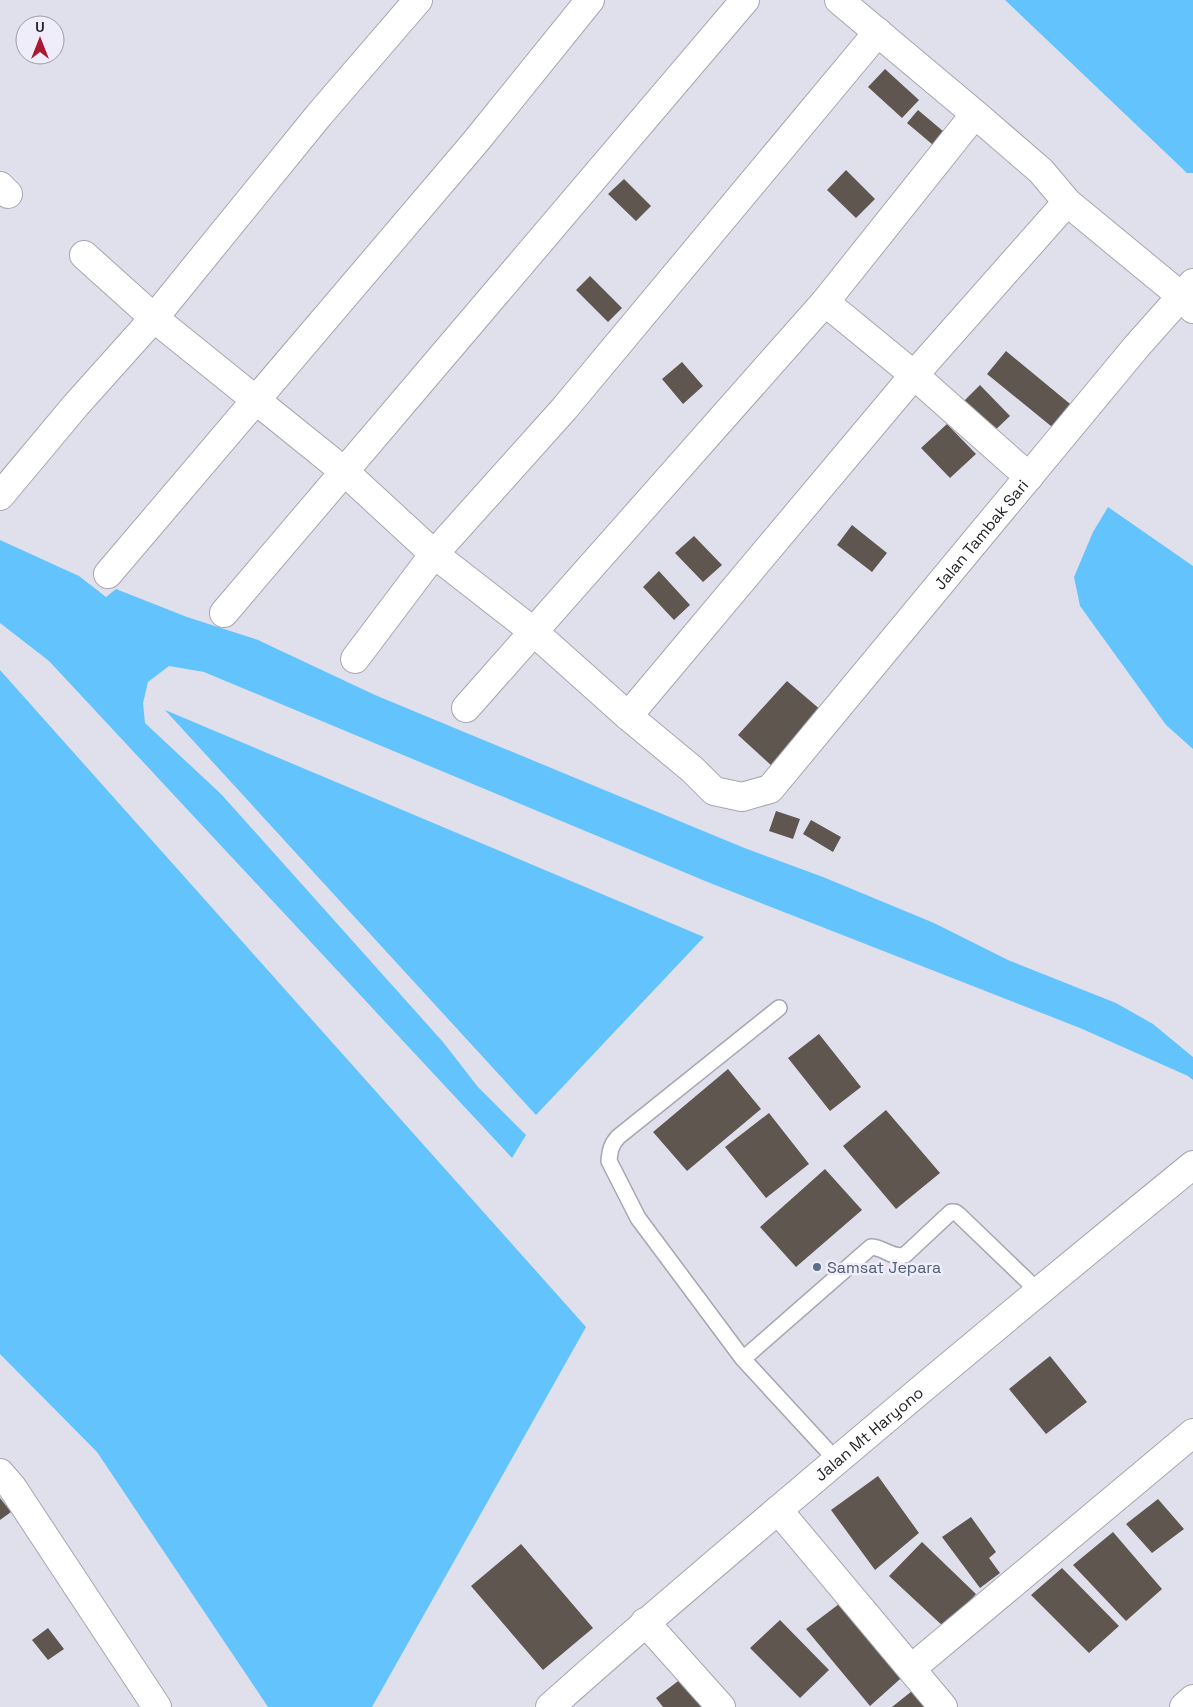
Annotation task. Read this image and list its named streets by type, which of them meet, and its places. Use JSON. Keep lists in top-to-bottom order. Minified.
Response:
{"streets":{"street":["Jalan Tambak Sari","Jalan Mt Haryono"]},"places":["Samsat Jepara"],"north":"top"}
